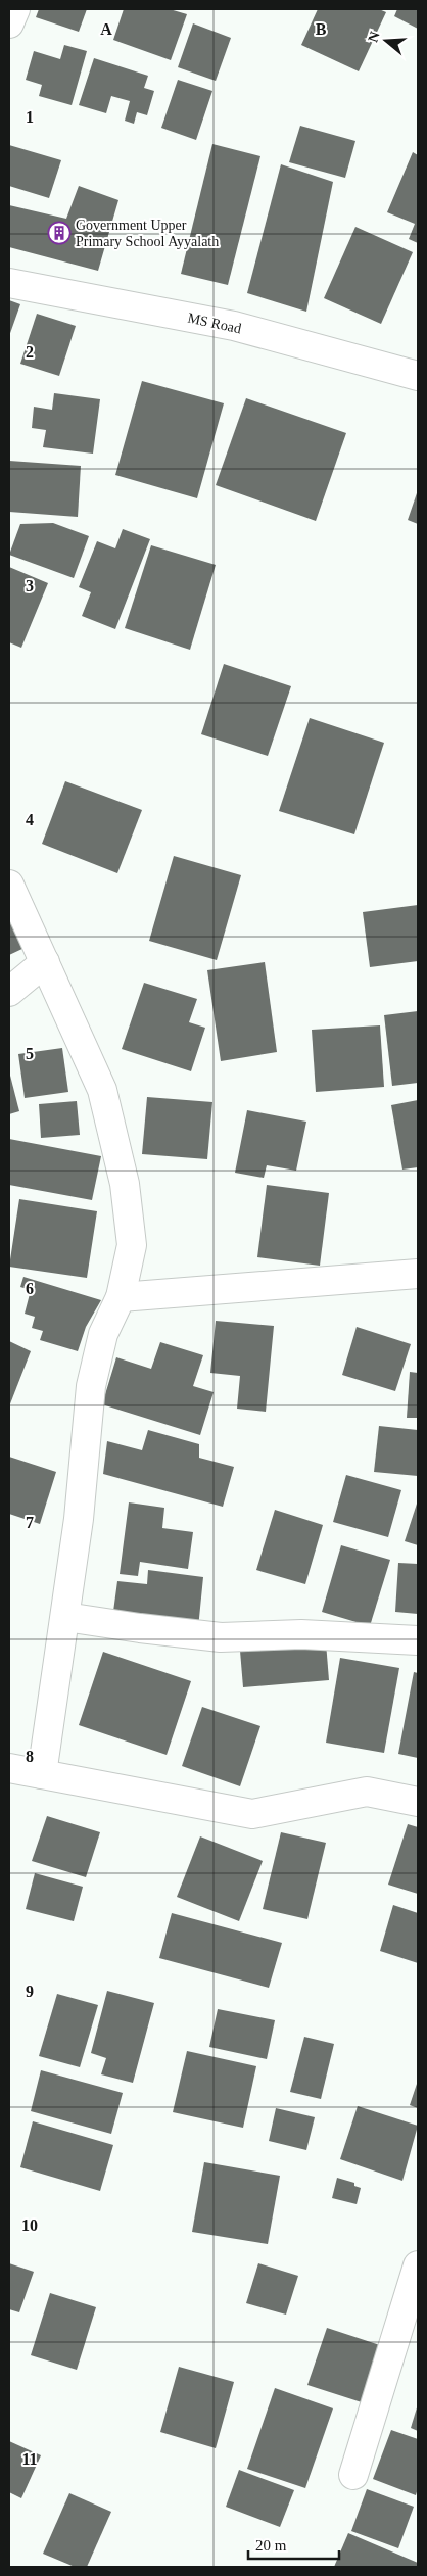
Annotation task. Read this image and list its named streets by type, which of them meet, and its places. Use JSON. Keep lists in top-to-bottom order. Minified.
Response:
{"streets":{"street":["MS Road"]},"places":{"building":["Government Upper Primary School Ayyalath"]},"scale_bar":"20 m","north":"left","grid":{"columns":["A","B"],"rows":["1","2","3","4","5","6","7","8","9","10","11"]}}
